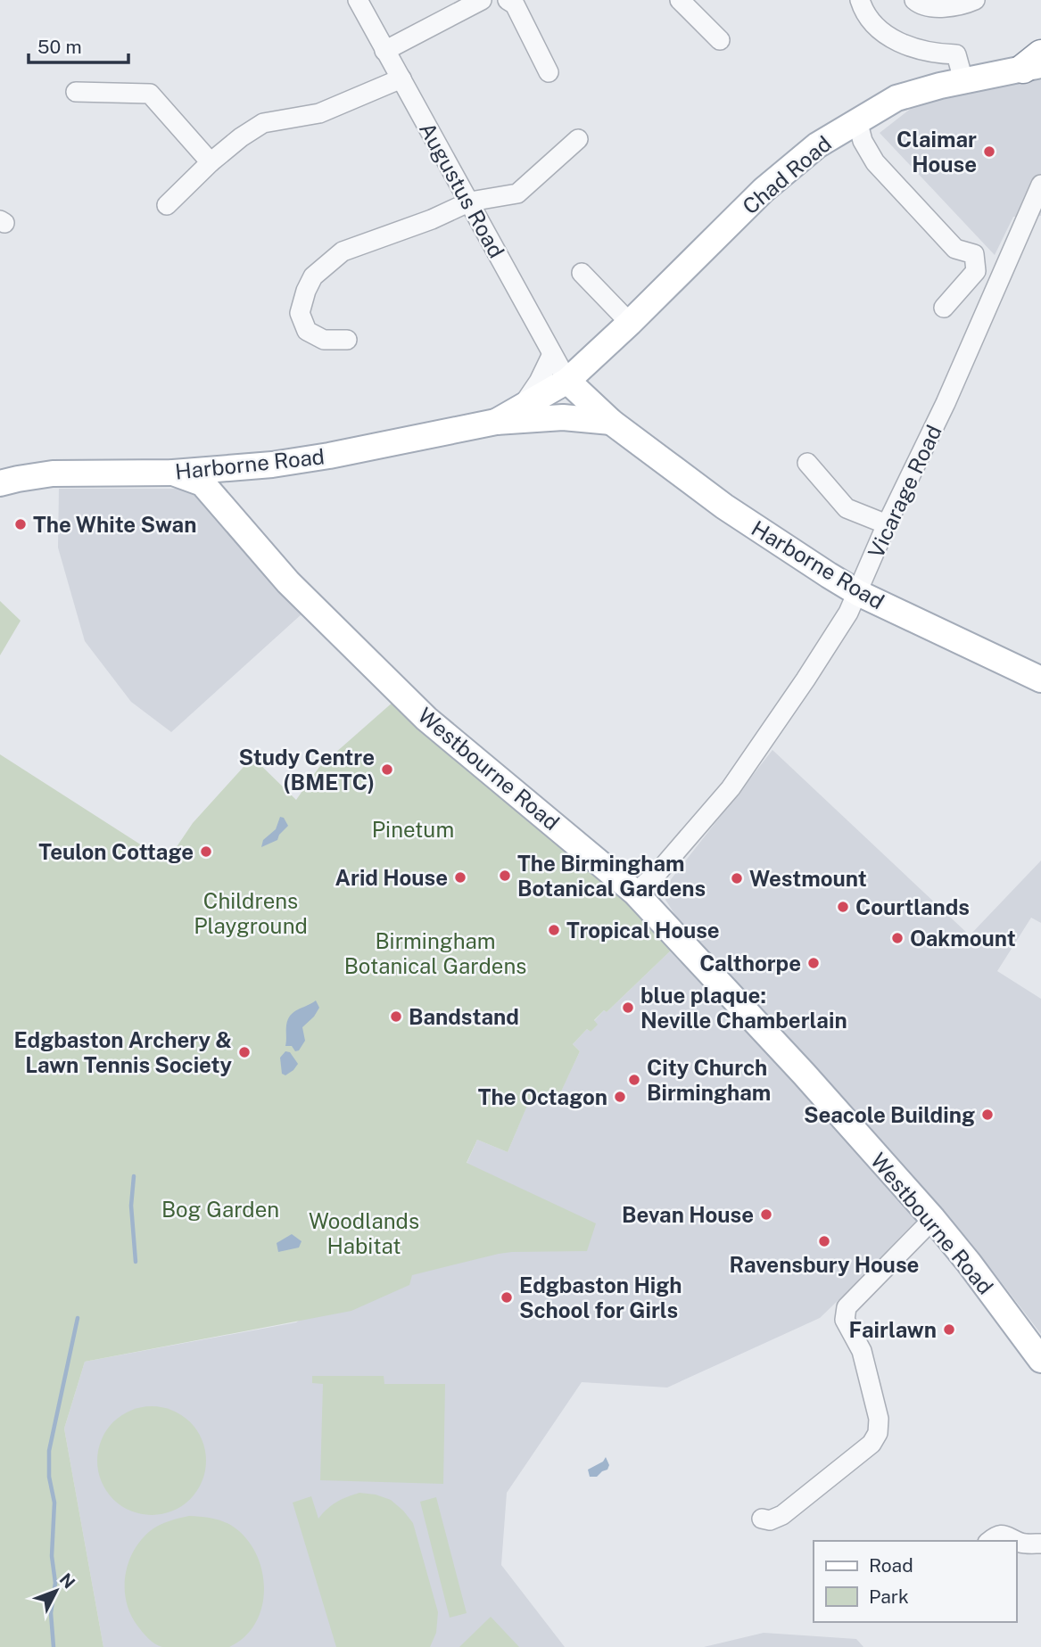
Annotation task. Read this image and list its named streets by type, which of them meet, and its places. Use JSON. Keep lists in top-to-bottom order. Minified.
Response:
{"streets":{"main road":["Chad Road","Harborne Road","Westbourne Road"],"street":["Augustus Road","Vicarage Road"]},"crossings":[["Chad Road","Augustus Road"],["Chad Road","Harborne Road"],["Augustus Road","Harborne Road"],["Harborne Road","Vicarage Road"],["Harborne Road","Westbourne Road"],["Vicarage Road","Westbourne Road"]],"parks":["Pinetum","Childrens Playground","Birmingham Botanical Gardens","Bog Garden","Woodlands Habitat"],"places":["Claimar House","The White Swan","Study Centre (BMETC)","Teulon Cottage","The Birmingham Botanical Gardens","Arid House","Westmount","Courtlands","Tropical House","Oakmount","Calthorpe","blue plaque: Neville Chamberlain","Bandstand","Edgbaston Archery & Lawn Tennis Society","City Church Birmingham","The Octagon","Seacole Building","Bevan House","Ravensbury House","Edgbaston High School for Girls","Fairlawn"],"legend":["Road","Park"],"scale_bar":"50 m","north":"top right"}
